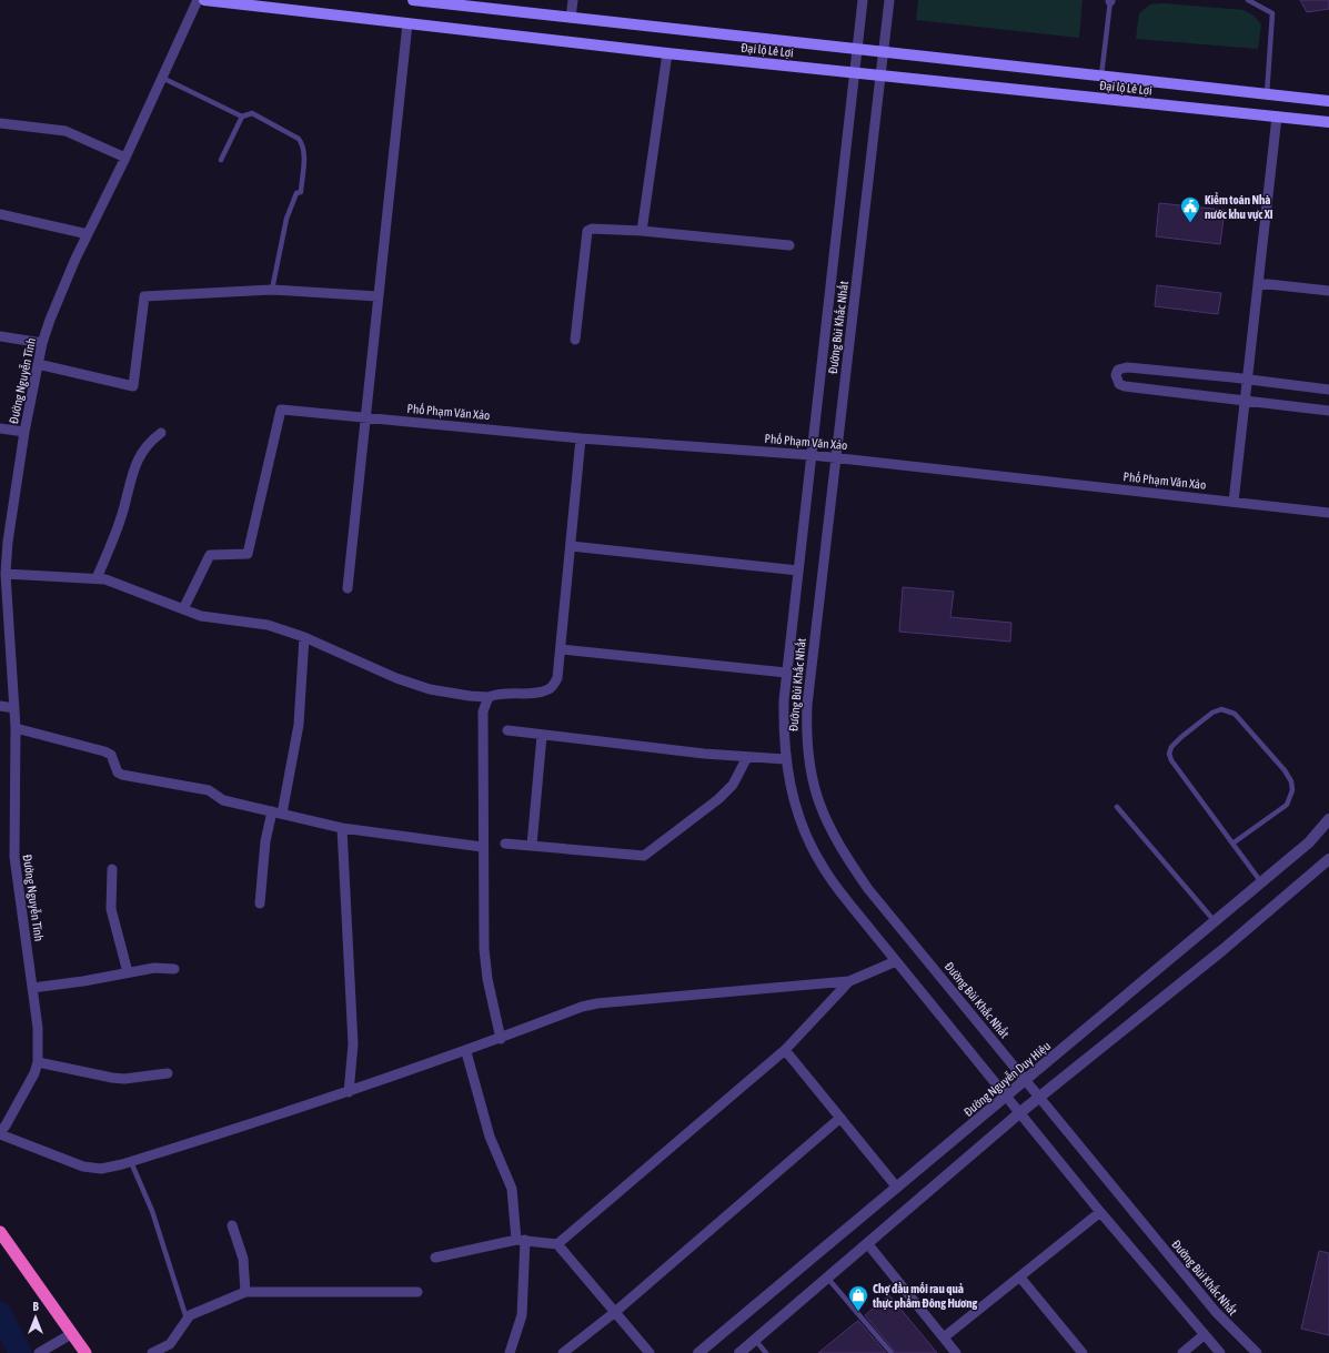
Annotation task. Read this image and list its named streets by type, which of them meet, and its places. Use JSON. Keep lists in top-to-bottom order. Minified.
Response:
{"streets":{"main road":["Đại lộ Lê Lợi"],"street":["Đường Bùi Khắc Nhất","Đường Nguyễn Tĩnh","Phố Phạm Văn Xảo","Đường Nguyễn Duy Hiệu"]},"crossings":[["Đại lộ Lê Lợi","Đường Bùi Khắc Nhất"],["Đường Bùi Khắc Nhất","Phố Phạm Văn Xảo"],["Đường Bùi Khắc Nhất","Đường Nguyễn Duy Hiệu"]],"places":{"public building":["Kiểm toán Nhà nước khu vực XI"],"shop":["Chợ đầu mối rau quả thực phẩm Đông Hương"]},"north":"top"}
